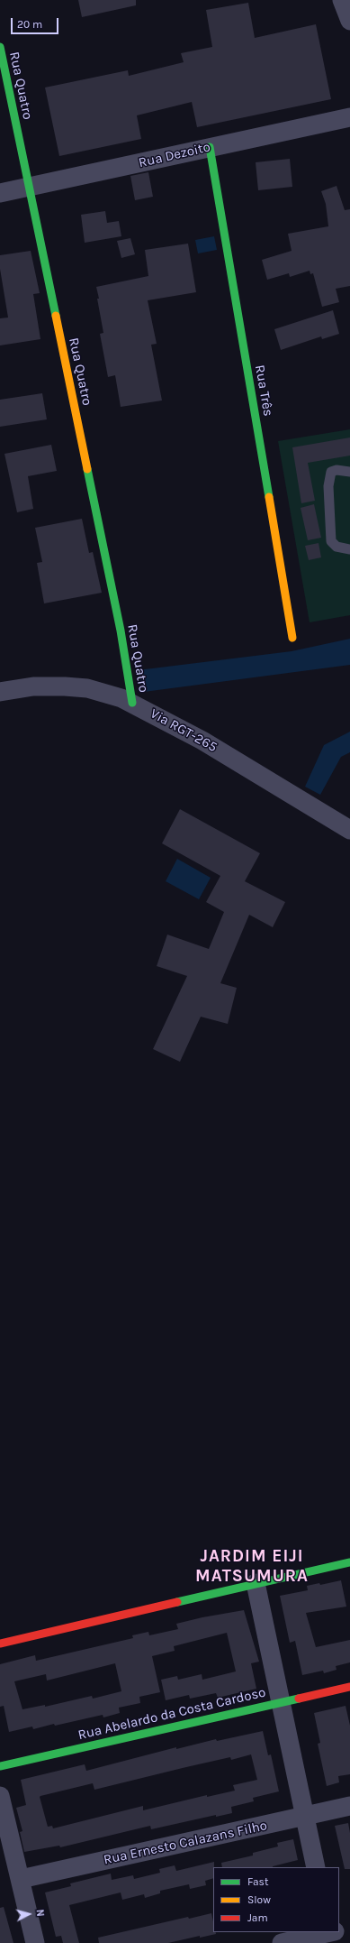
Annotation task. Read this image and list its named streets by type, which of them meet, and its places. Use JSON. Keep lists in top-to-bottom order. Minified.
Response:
{"streets":{"street":["Rua Quatro","Rua Dezoito","Rua Três","Via RGT-265","Rua Abelardo da Costa Cardoso","Rua Ernesto Calazans Filho"]},"crossings":[["Rua Quatro","Rua Dezoito"],["Rua Quatro","Via RGT-265"],["Rua Dezoito","Rua Três"]],"districts":["JARDIM EIJI MATSUMURA"],"legend":["Fast","Slow","Jam"],"scale_bar":"20 m","north":"right"}
